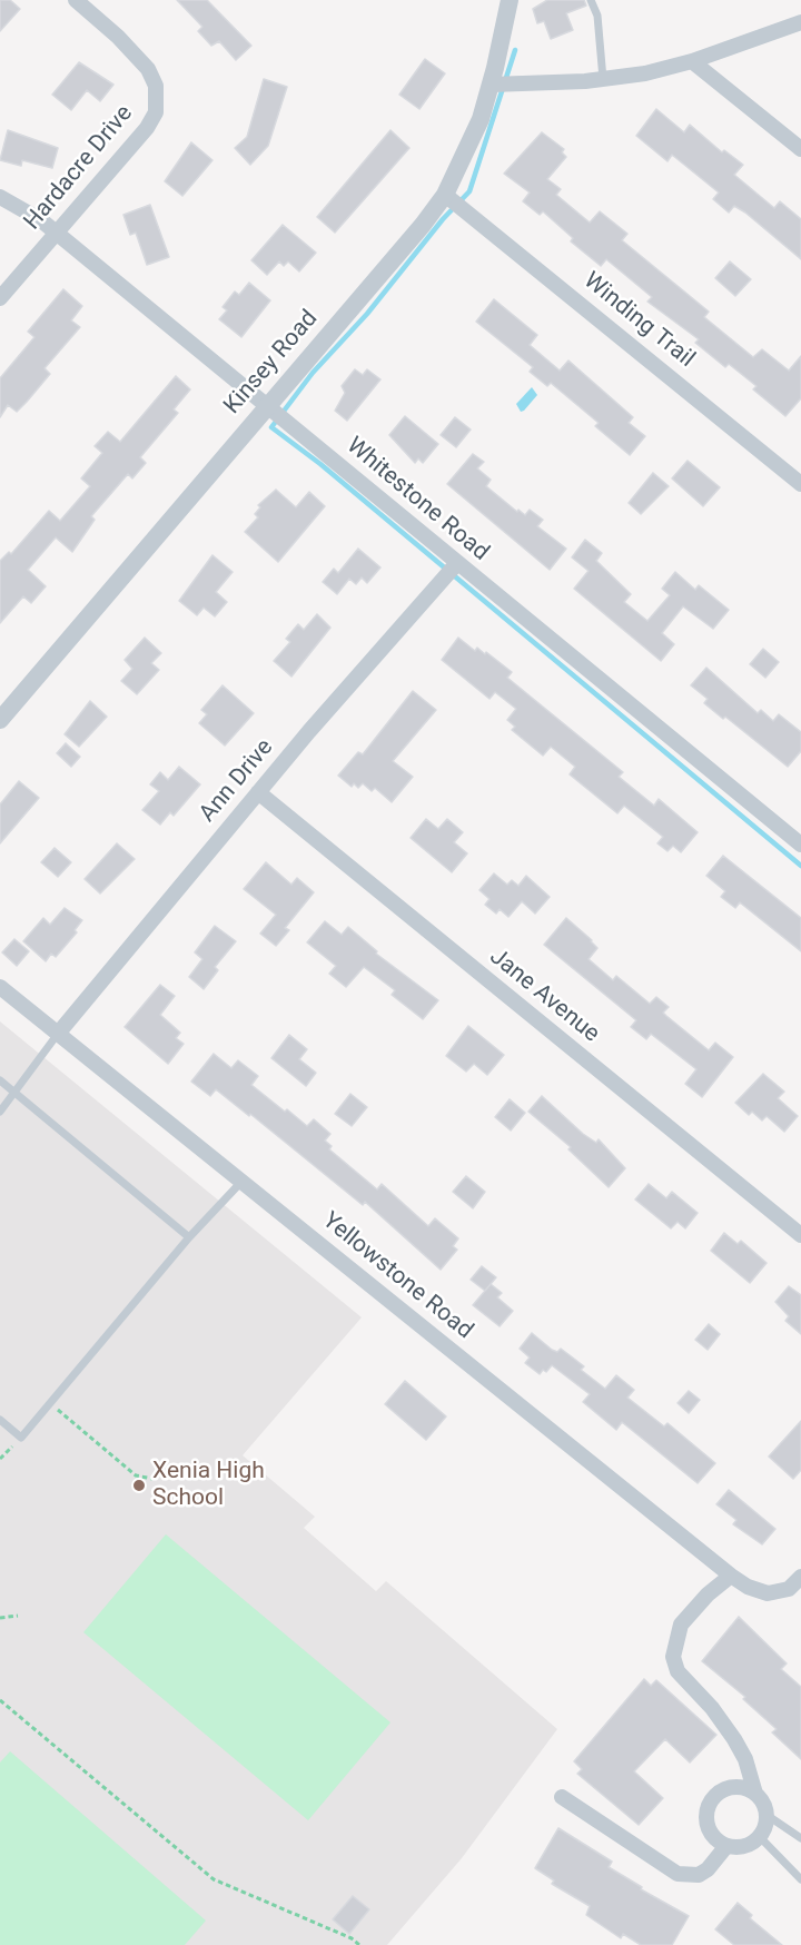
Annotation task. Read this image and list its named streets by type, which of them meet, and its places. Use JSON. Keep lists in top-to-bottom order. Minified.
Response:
{"streets":{"street":["Hardacre Drive","Winding Trail","Kinsey Road","Whitestone Road","Ann Drive","Jane Avenue","Yellowstone Road"]},"crossings":[["Hardacre Drive","Whitestone Road"],["Winding Trail","Kinsey Road"],["Kinsey Road","Whitestone Road"],["Whitestone Road","Ann Drive"],["Ann Drive","Jane Avenue"],["Ann Drive","Yellowstone Road"]],"places":["Xenia High School"]}
